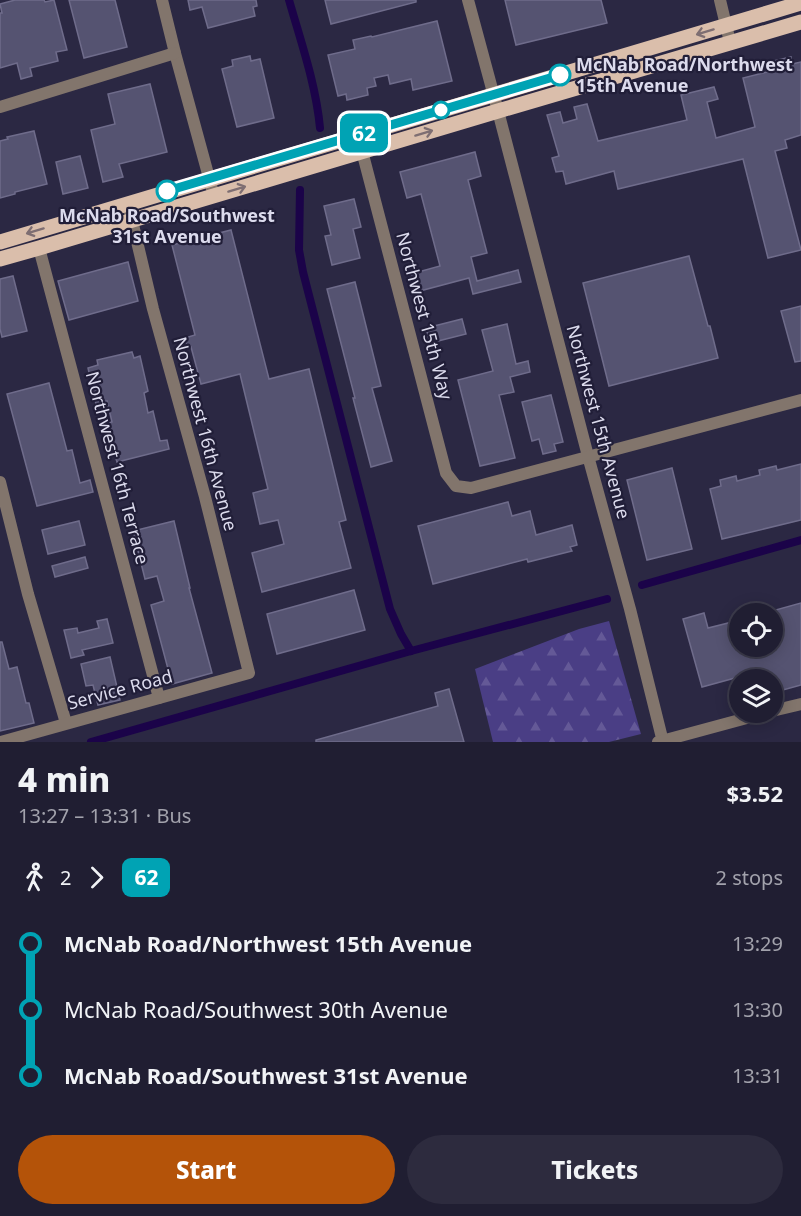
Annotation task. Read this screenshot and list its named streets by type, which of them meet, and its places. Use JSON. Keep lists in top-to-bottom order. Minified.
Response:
{"streets":{"street":["Northwest 15th Way","Northwest 15th Avenue","Northwest 16th Avenue","Northwest 16th Terrace","Service Road"]},"crossings":[["Northwest 15th Way","Northwest 15th Avenue"],["Northwest 16th Avenue","Service Road"],["Northwest 16th Terrace","Service Road"]],"places":["McNab Road/Northwest 15th Avenue","McNab Road/Southwest 31st Avenue"],"lines":["bus line 62"],"page":{"on_map":"62","heading":["4 min","13:27 – 13:31 · Bus","$3.52"],"legs":["2","62","2 stops"],"list":[{"name":"McNab Road/Northwest 15th Avenue","value":"13:29"},{"name":"McNab Road/Southwest 30th Avenue","value":"13:30"},{"name":"McNab Road/Southwest 31st Avenue","value":"13:31"}],"buttons":["Start","Tickets"]}}
